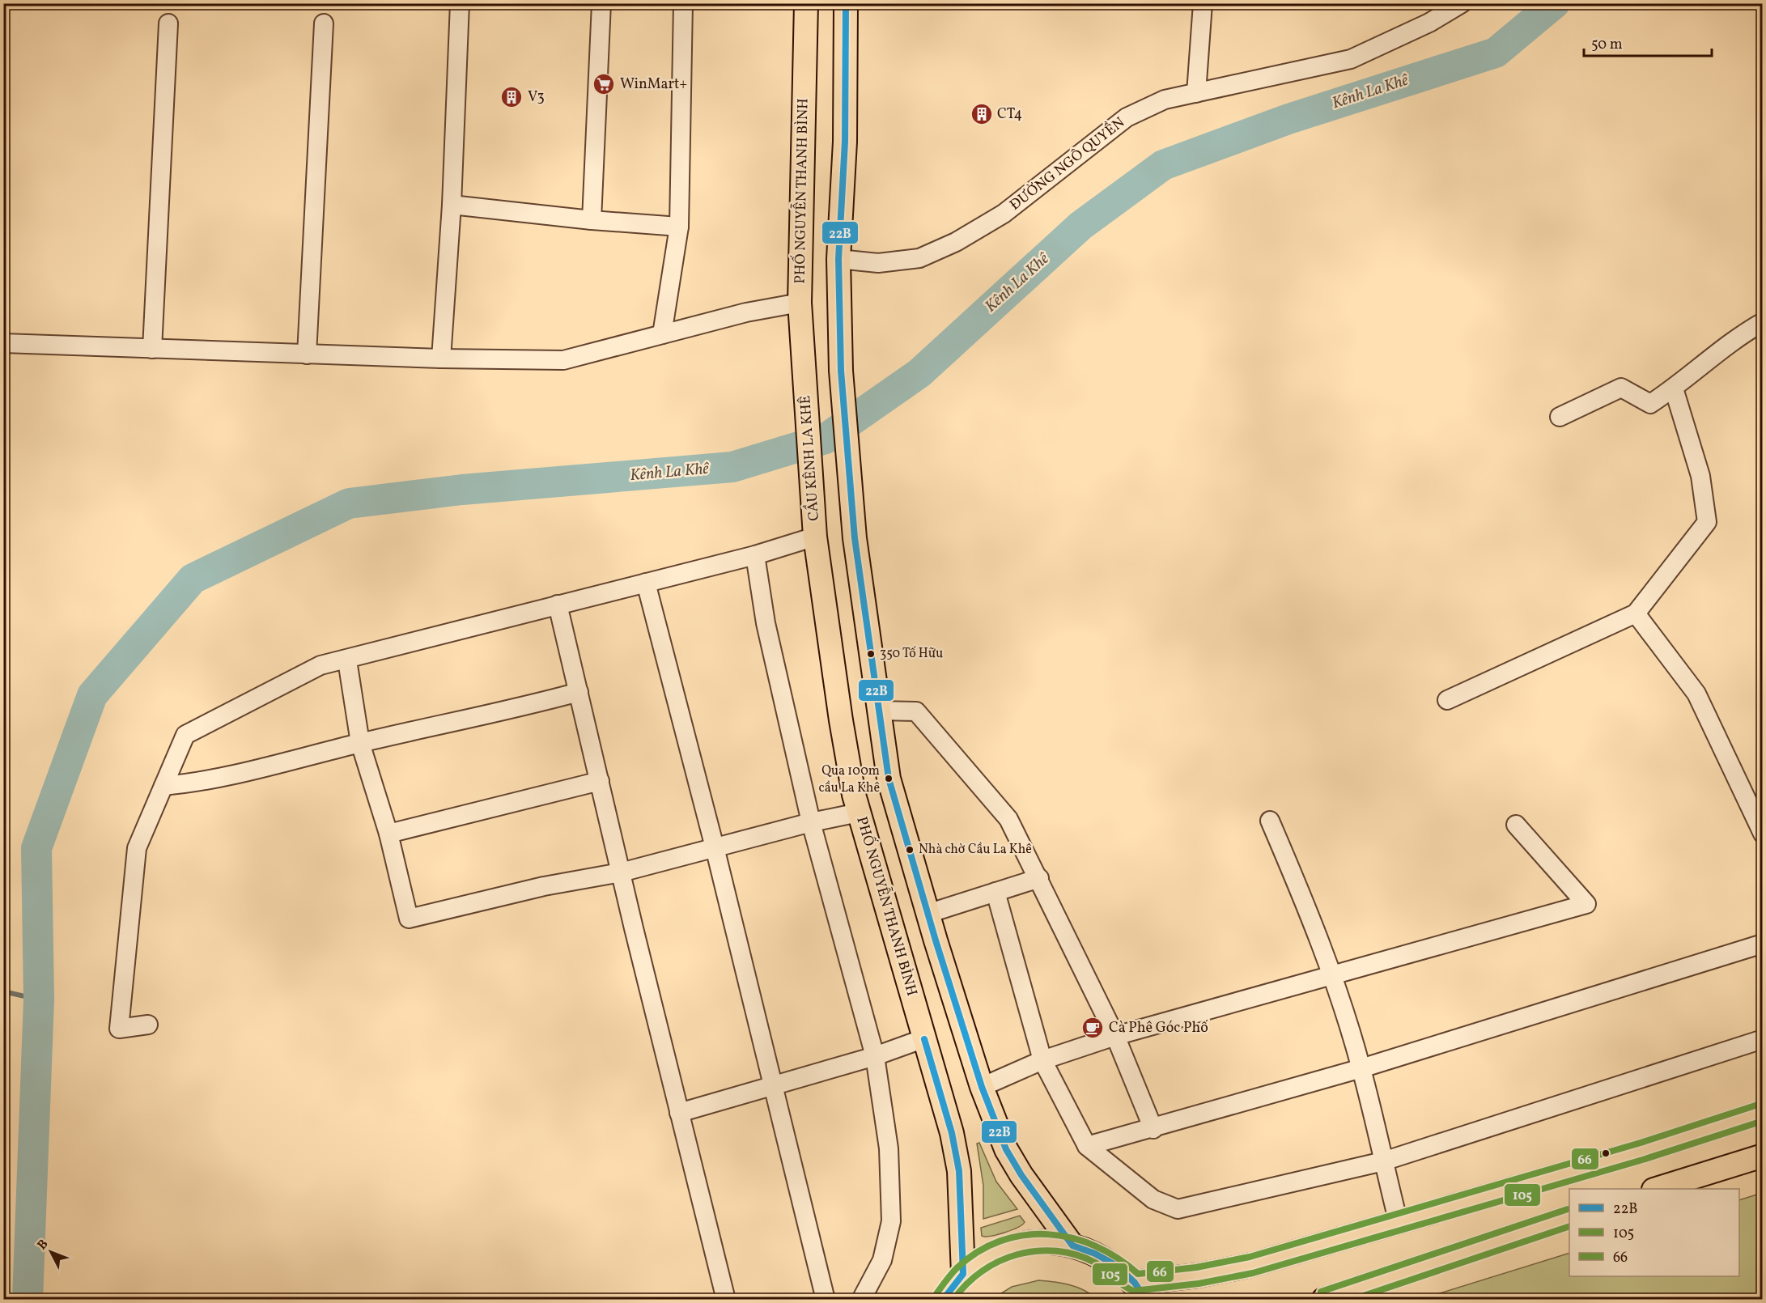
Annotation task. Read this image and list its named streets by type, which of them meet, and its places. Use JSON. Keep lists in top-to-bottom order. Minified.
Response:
{"streets":{"main road":["PHỐ NGUYỄN THANH BÌNH","CẦU KÊNH LA KHÊ"],"street":["ĐƯỜNG NGÔ QUYỀN"]},"crossings":[["PHỐ NGUYỄN THANH BÌNH","CẦU KÊNH LA KHÊ"]],"water":["Kênh La Khê"],"places":{"supermarket":["WinMart+"],"building":["V3","CT4"],"other":["350 Tố Hữu","Qua 100m cầu La Khê","Nhà chờ Cầu La Khê"],"cafe":["Cà Phê Góc Phố"]},"lines":["transit line 22B","transit line 66","transit line 105"],"legend":["22B","105","66"],"scale_bar":"50 m","north":"top left"}
